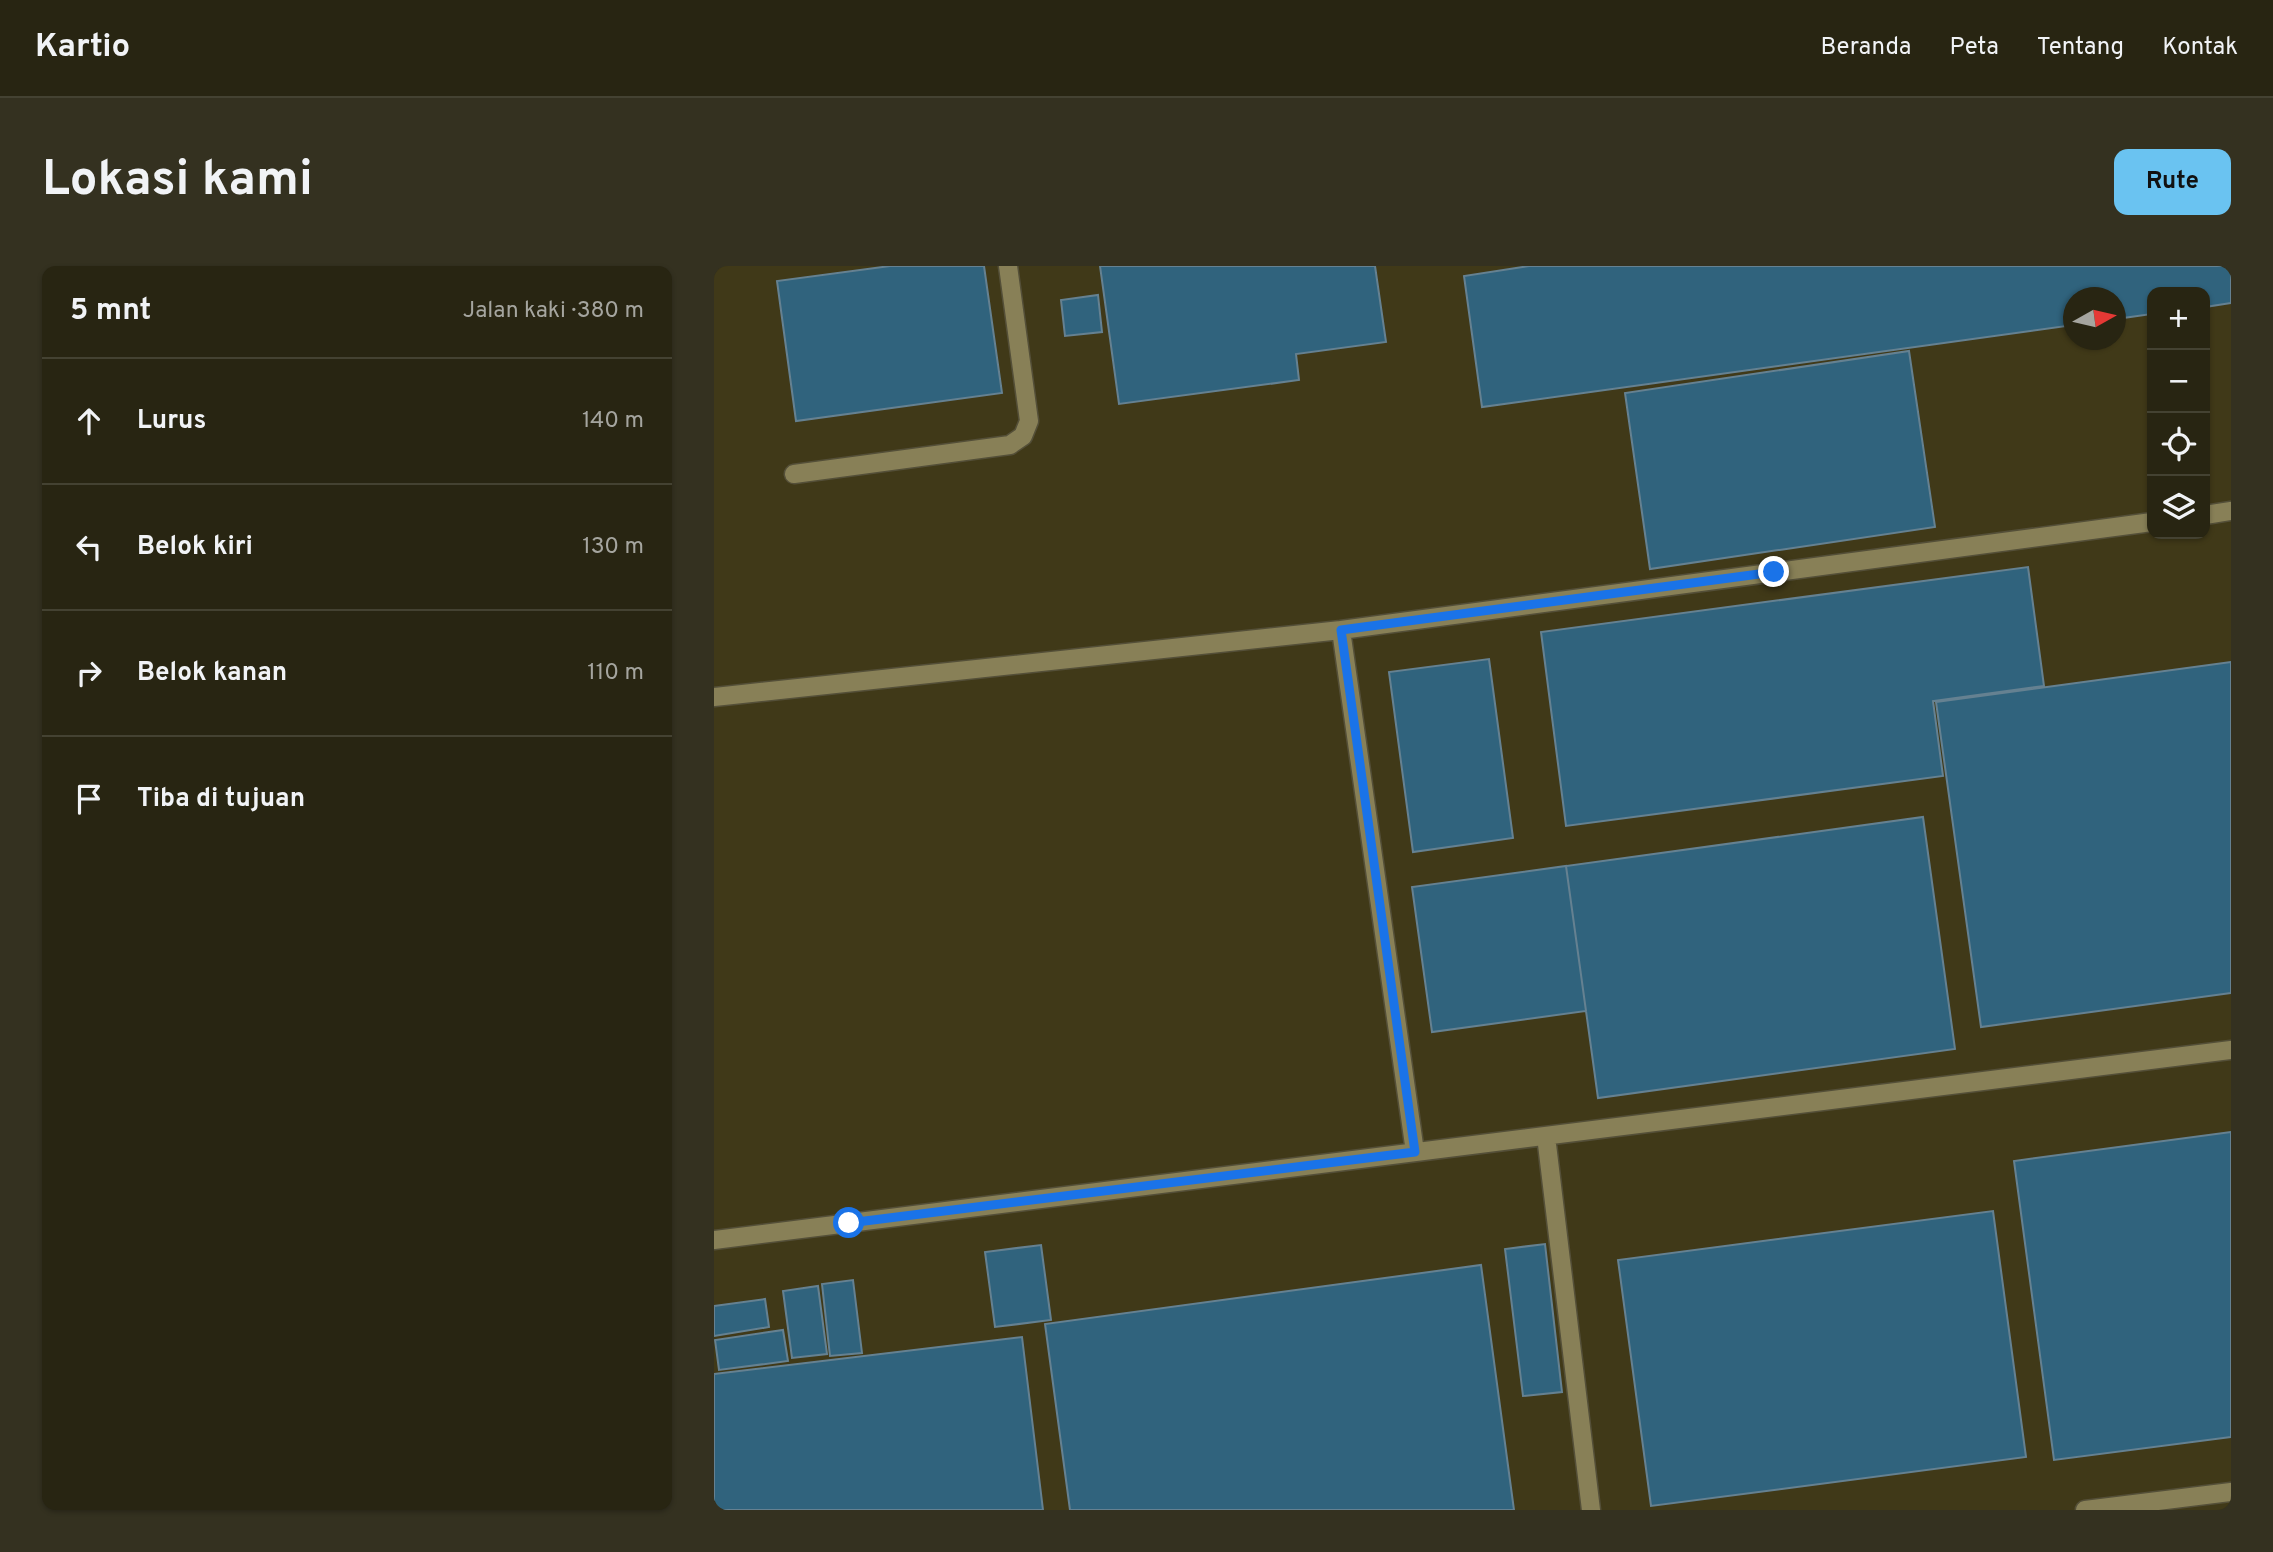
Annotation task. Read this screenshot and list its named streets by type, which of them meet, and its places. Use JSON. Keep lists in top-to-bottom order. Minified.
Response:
{"north":"right","page":{"header":"Kartio","nav":["Beranda","Peta","Tentang","Kontak"],"buttons":"Rute","title":"Lokasi kami","heading":["5 mnt","Jalan kaki · 380 m"],"map_buttons":["+","−"],"list":[["Lurus","140 m"],["Belok kiri","130 m"],["Belok kanan","110 m"],"Tiba di tujuan"]}}
